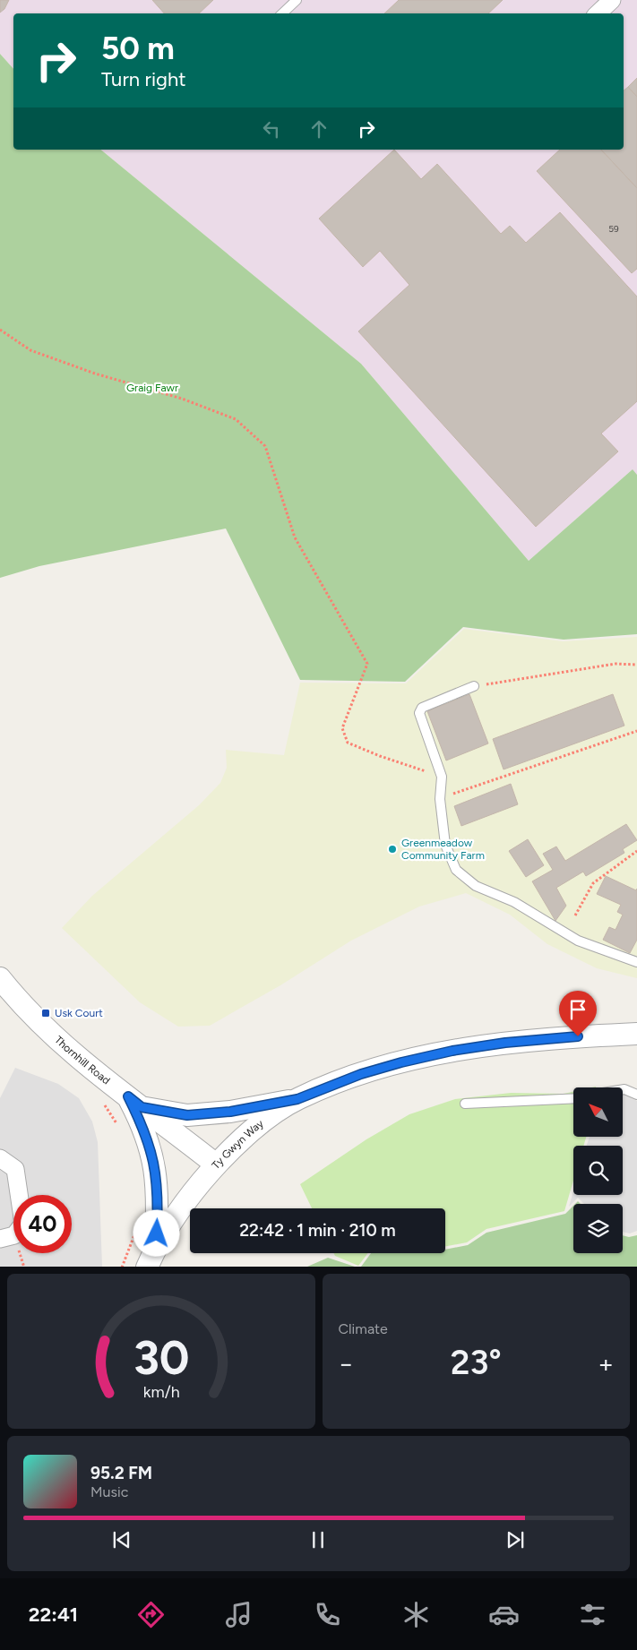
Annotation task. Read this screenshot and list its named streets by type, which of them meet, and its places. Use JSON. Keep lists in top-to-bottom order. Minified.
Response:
{"streets":{"street":["Thornhill Road","Ty Gwyn Way"]},"crossings":[["Thornhill Road","Ty Gwyn Way"]],"parks":["Graig Fawr"],"places":{"other":["Greenmeadow Community Farm"],"transit":["Usk Court"]},"house_numbers":["59"],"north":"top left","page":{"turn":["50 m","Turn right"],"limit":"40","trip":"22:42 · 1 min · 210 m","tile":"Climate","heat":["−","23°","+"],"song":["95.2 FM","Music"],"tabs":"22:41","gauge":["30","km/h"]}}
